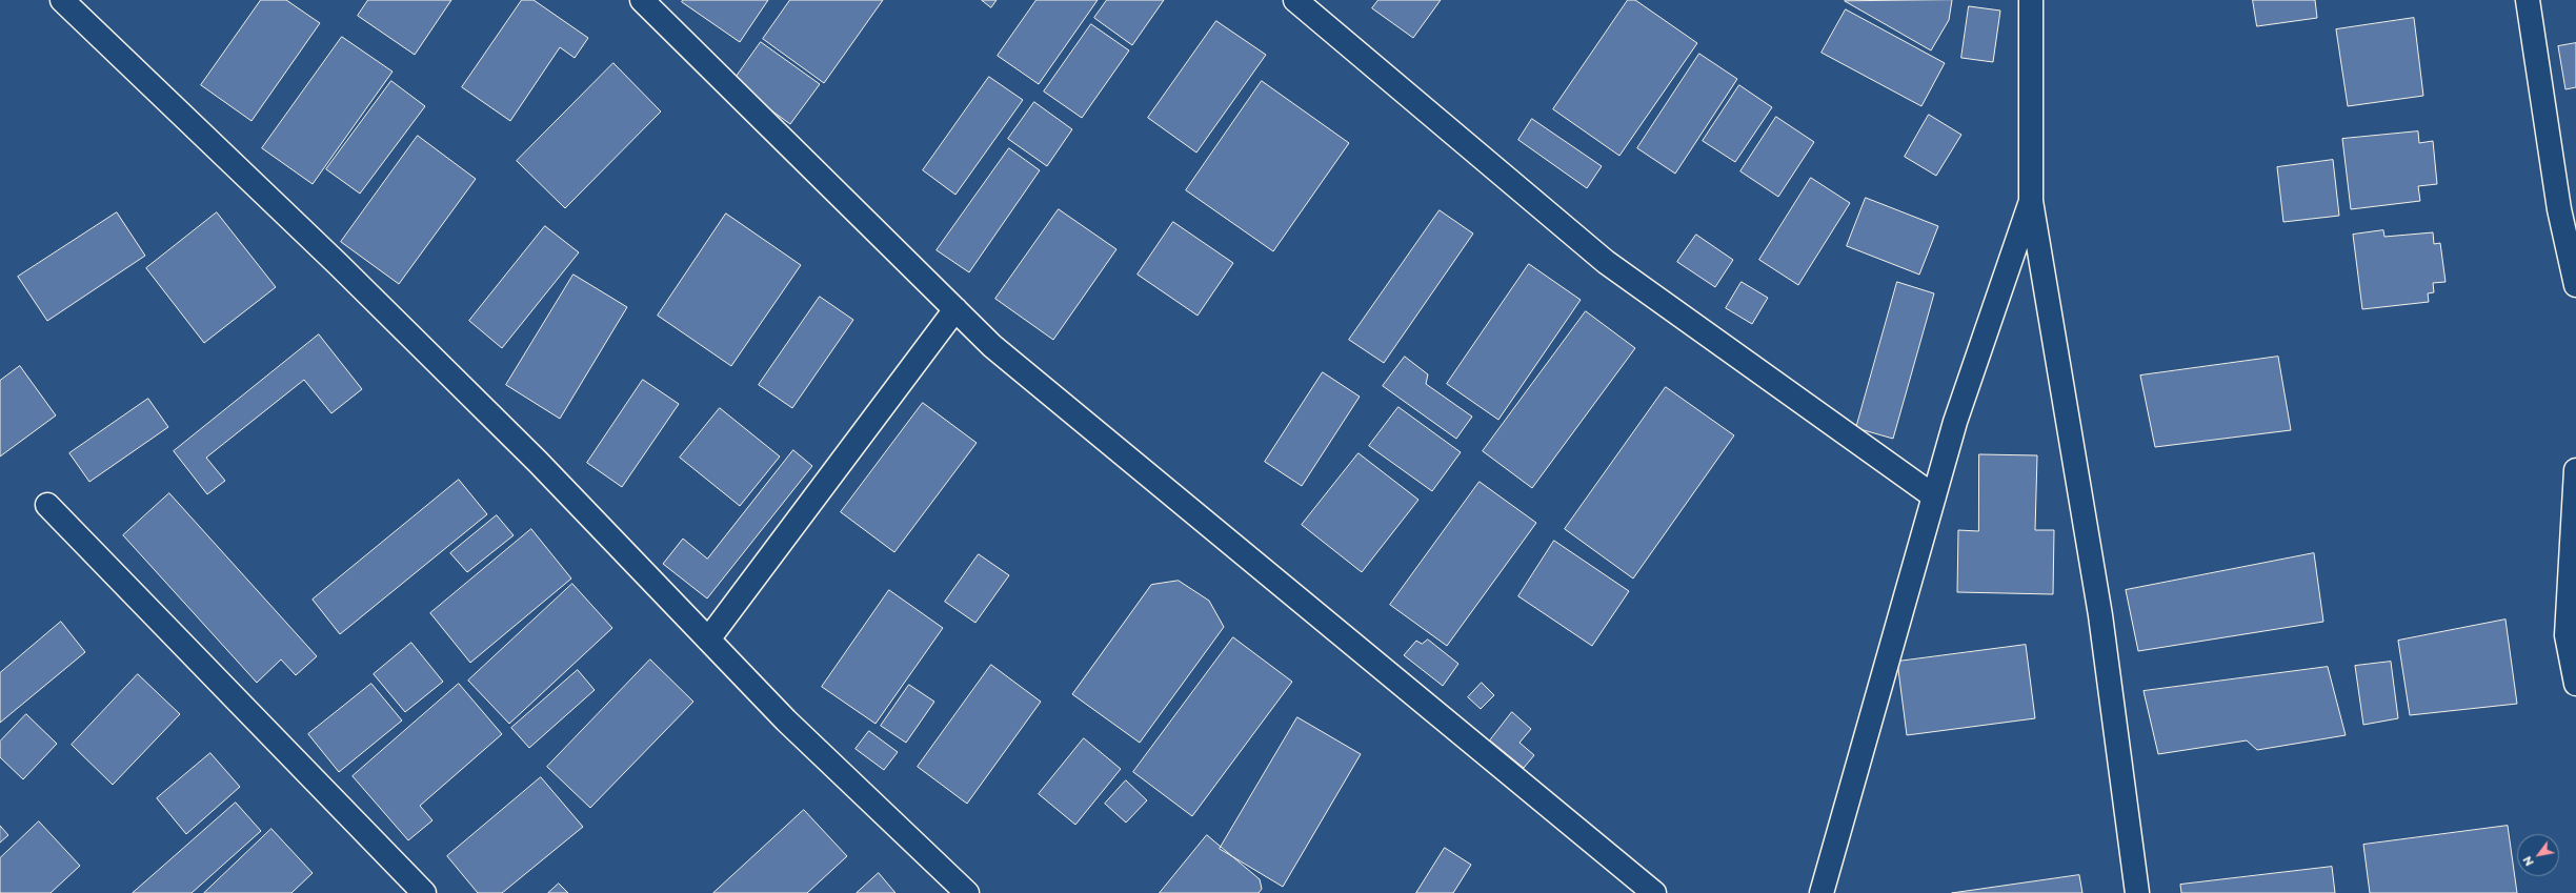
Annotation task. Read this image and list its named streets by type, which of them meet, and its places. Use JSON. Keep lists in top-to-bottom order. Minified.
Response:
{"north":"bottom left"}
